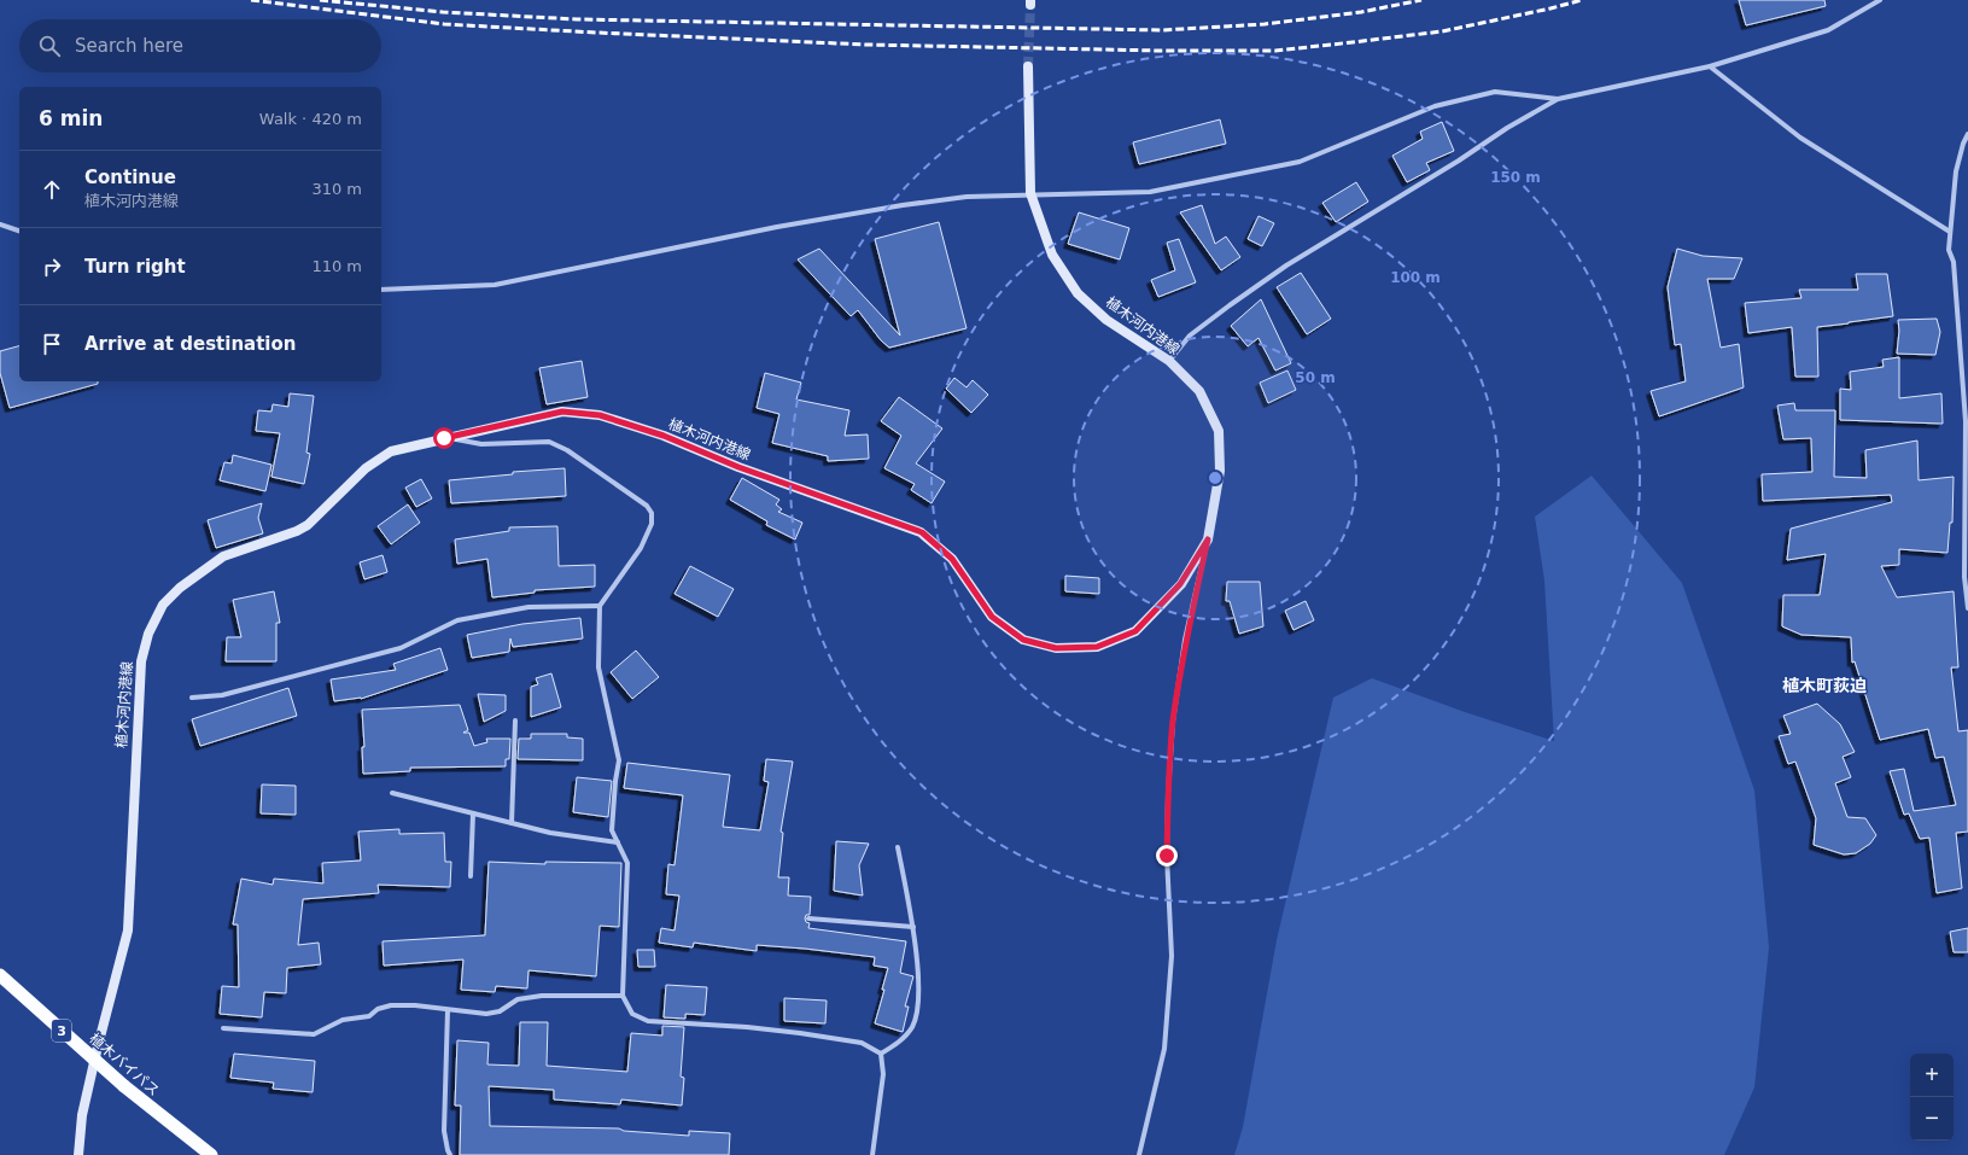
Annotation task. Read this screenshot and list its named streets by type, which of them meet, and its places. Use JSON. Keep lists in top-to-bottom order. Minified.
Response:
{"streets":{"highway":["3","植木バイパス"],"main road":["植木河内港線"]},"districts":["植木町荻迫"],"page":{"search":"Search here","heading":["6 min","Walk · 420 m"],"list":[["Continue","植木河内港線","310 m"],["Turn right","110 m"],"Arrive at destination"],"map_buttons":["+","−"]},"rings":["150 m","100 m","50 m"]}
